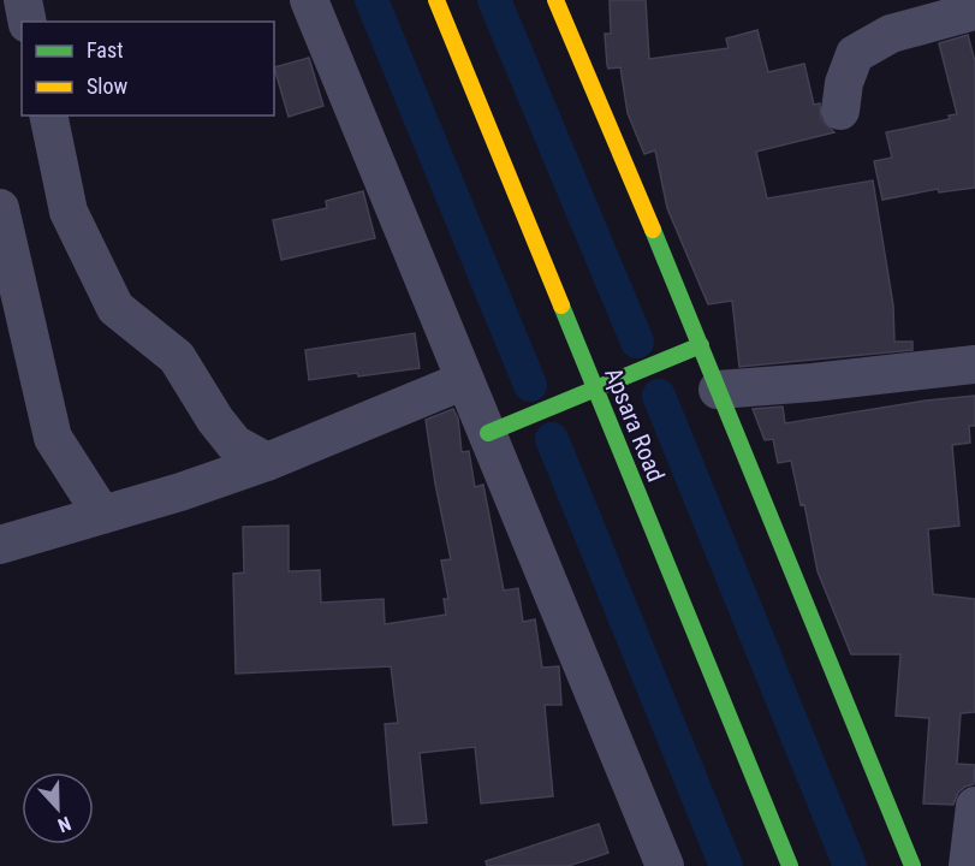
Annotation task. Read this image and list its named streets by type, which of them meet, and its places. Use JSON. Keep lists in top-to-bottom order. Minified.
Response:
{"streets":{"main road":["Apsara Road"]},"legend":["Fast","Slow"],"north":"bottom"}
